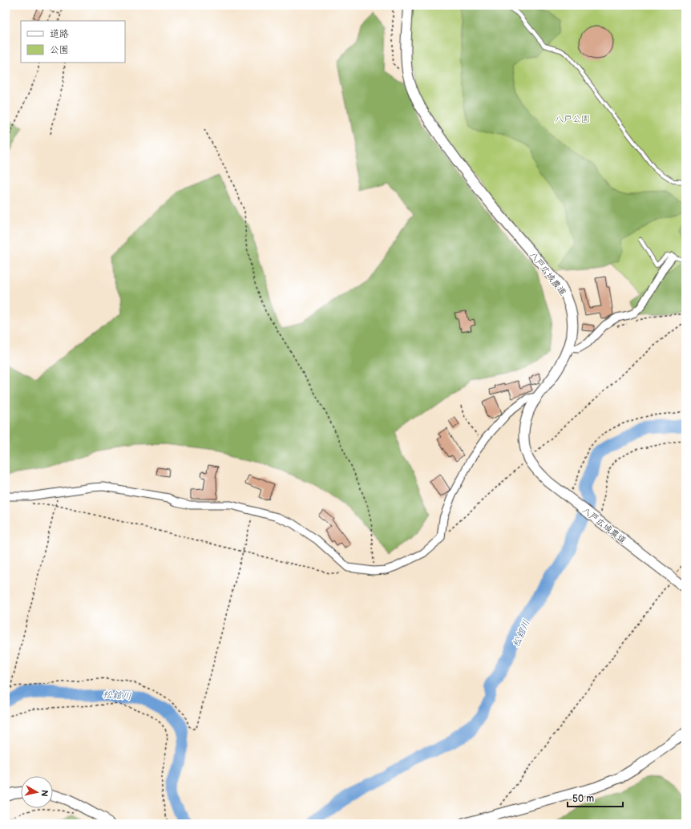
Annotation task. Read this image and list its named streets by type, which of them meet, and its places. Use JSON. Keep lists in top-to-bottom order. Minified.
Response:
{"streets":{"street":["八戸広域農道"]},"water":["松舘川"],"parks":["八戸公園"],"legend":["道路","公園"],"scale_bar":"50 m","north":"right"}
